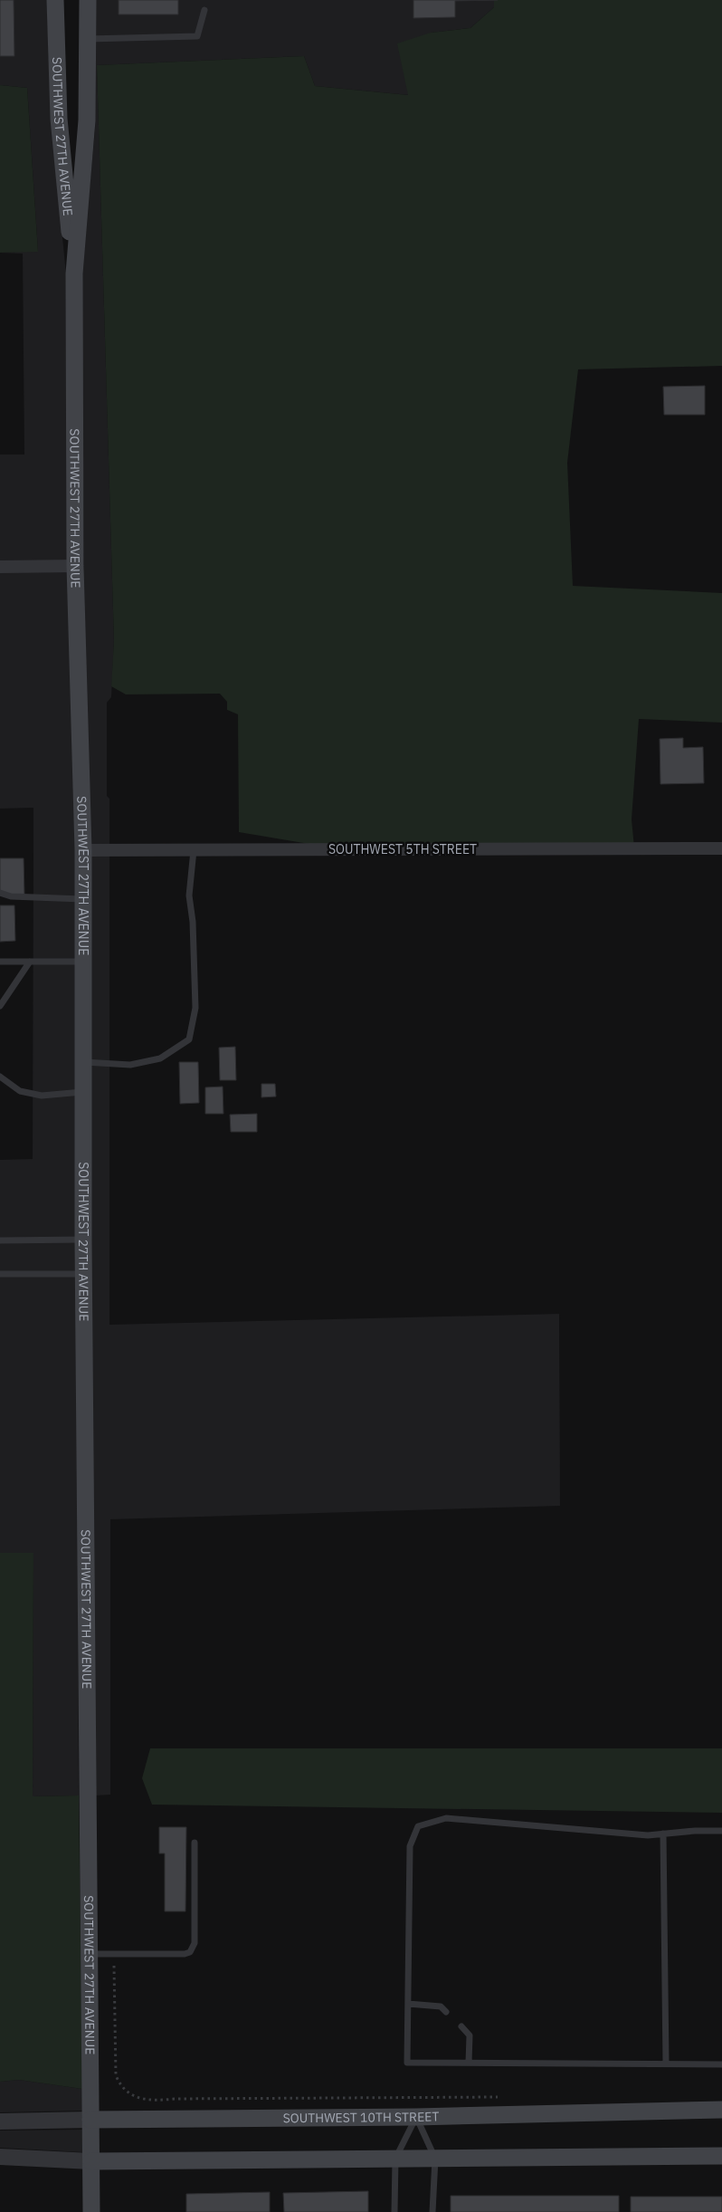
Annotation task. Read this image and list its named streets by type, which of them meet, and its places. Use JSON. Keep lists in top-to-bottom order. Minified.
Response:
{"streets":{"main road":["SOUTHWEST 27TH AVENUE","SOUTHWEST 10TH STREET"],"street":["SOUTHWEST 5TH STREET"]},"crossings":[["SOUTHWEST 27TH AVENUE","SOUTHWEST 5TH STREET"],["SOUTHWEST 27TH AVENUE","SOUTHWEST 10TH STREET"]]}
